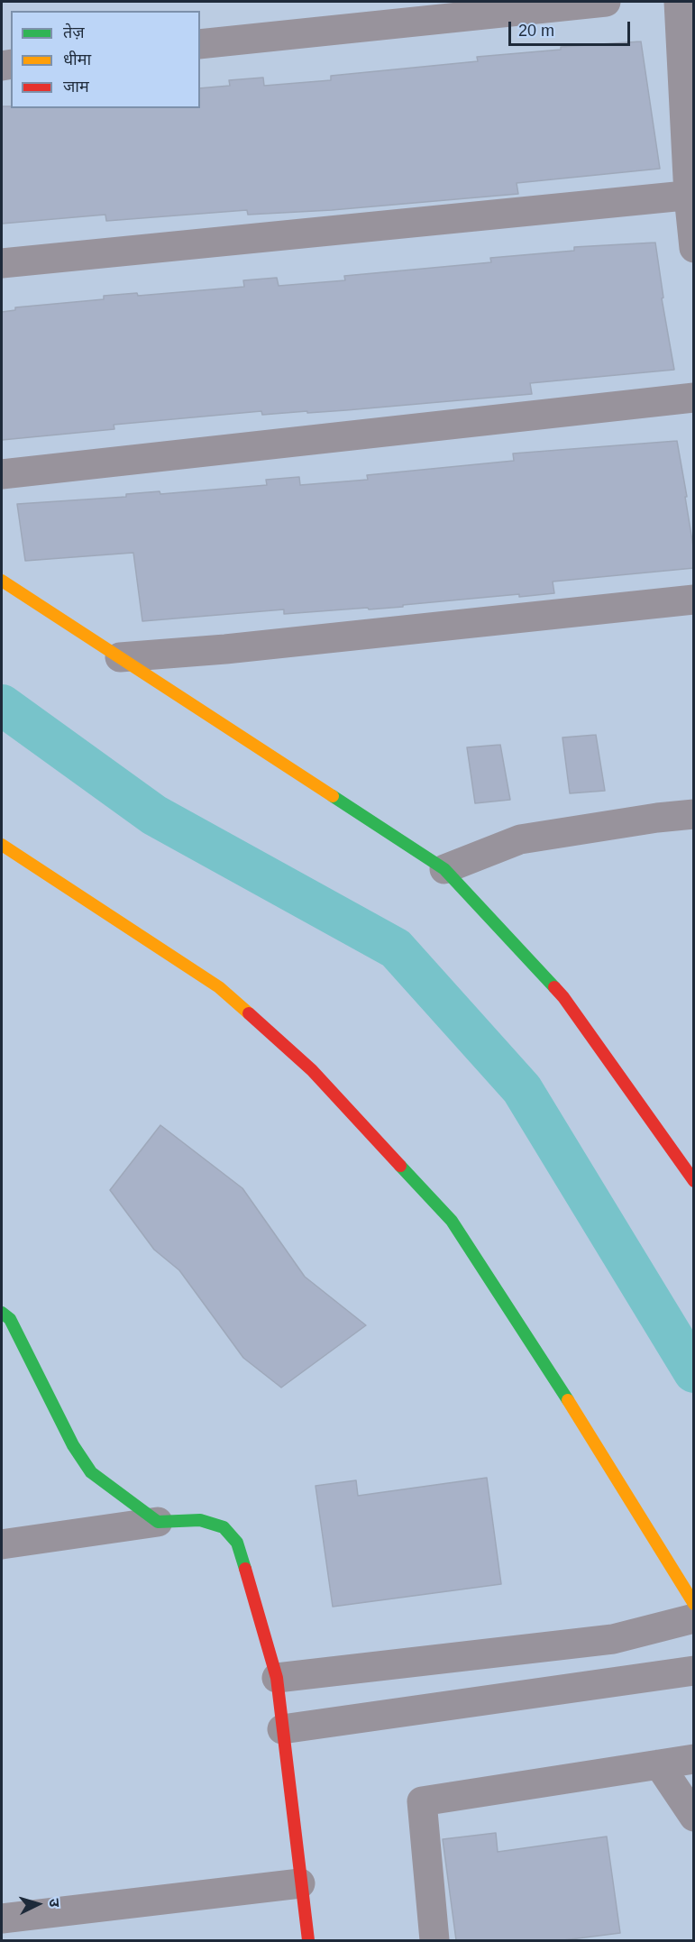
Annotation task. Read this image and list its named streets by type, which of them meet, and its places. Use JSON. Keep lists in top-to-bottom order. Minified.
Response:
{"legend":["तेज़","धीमा","जाम"],"scale_bar":"20 m","north":"right"}
